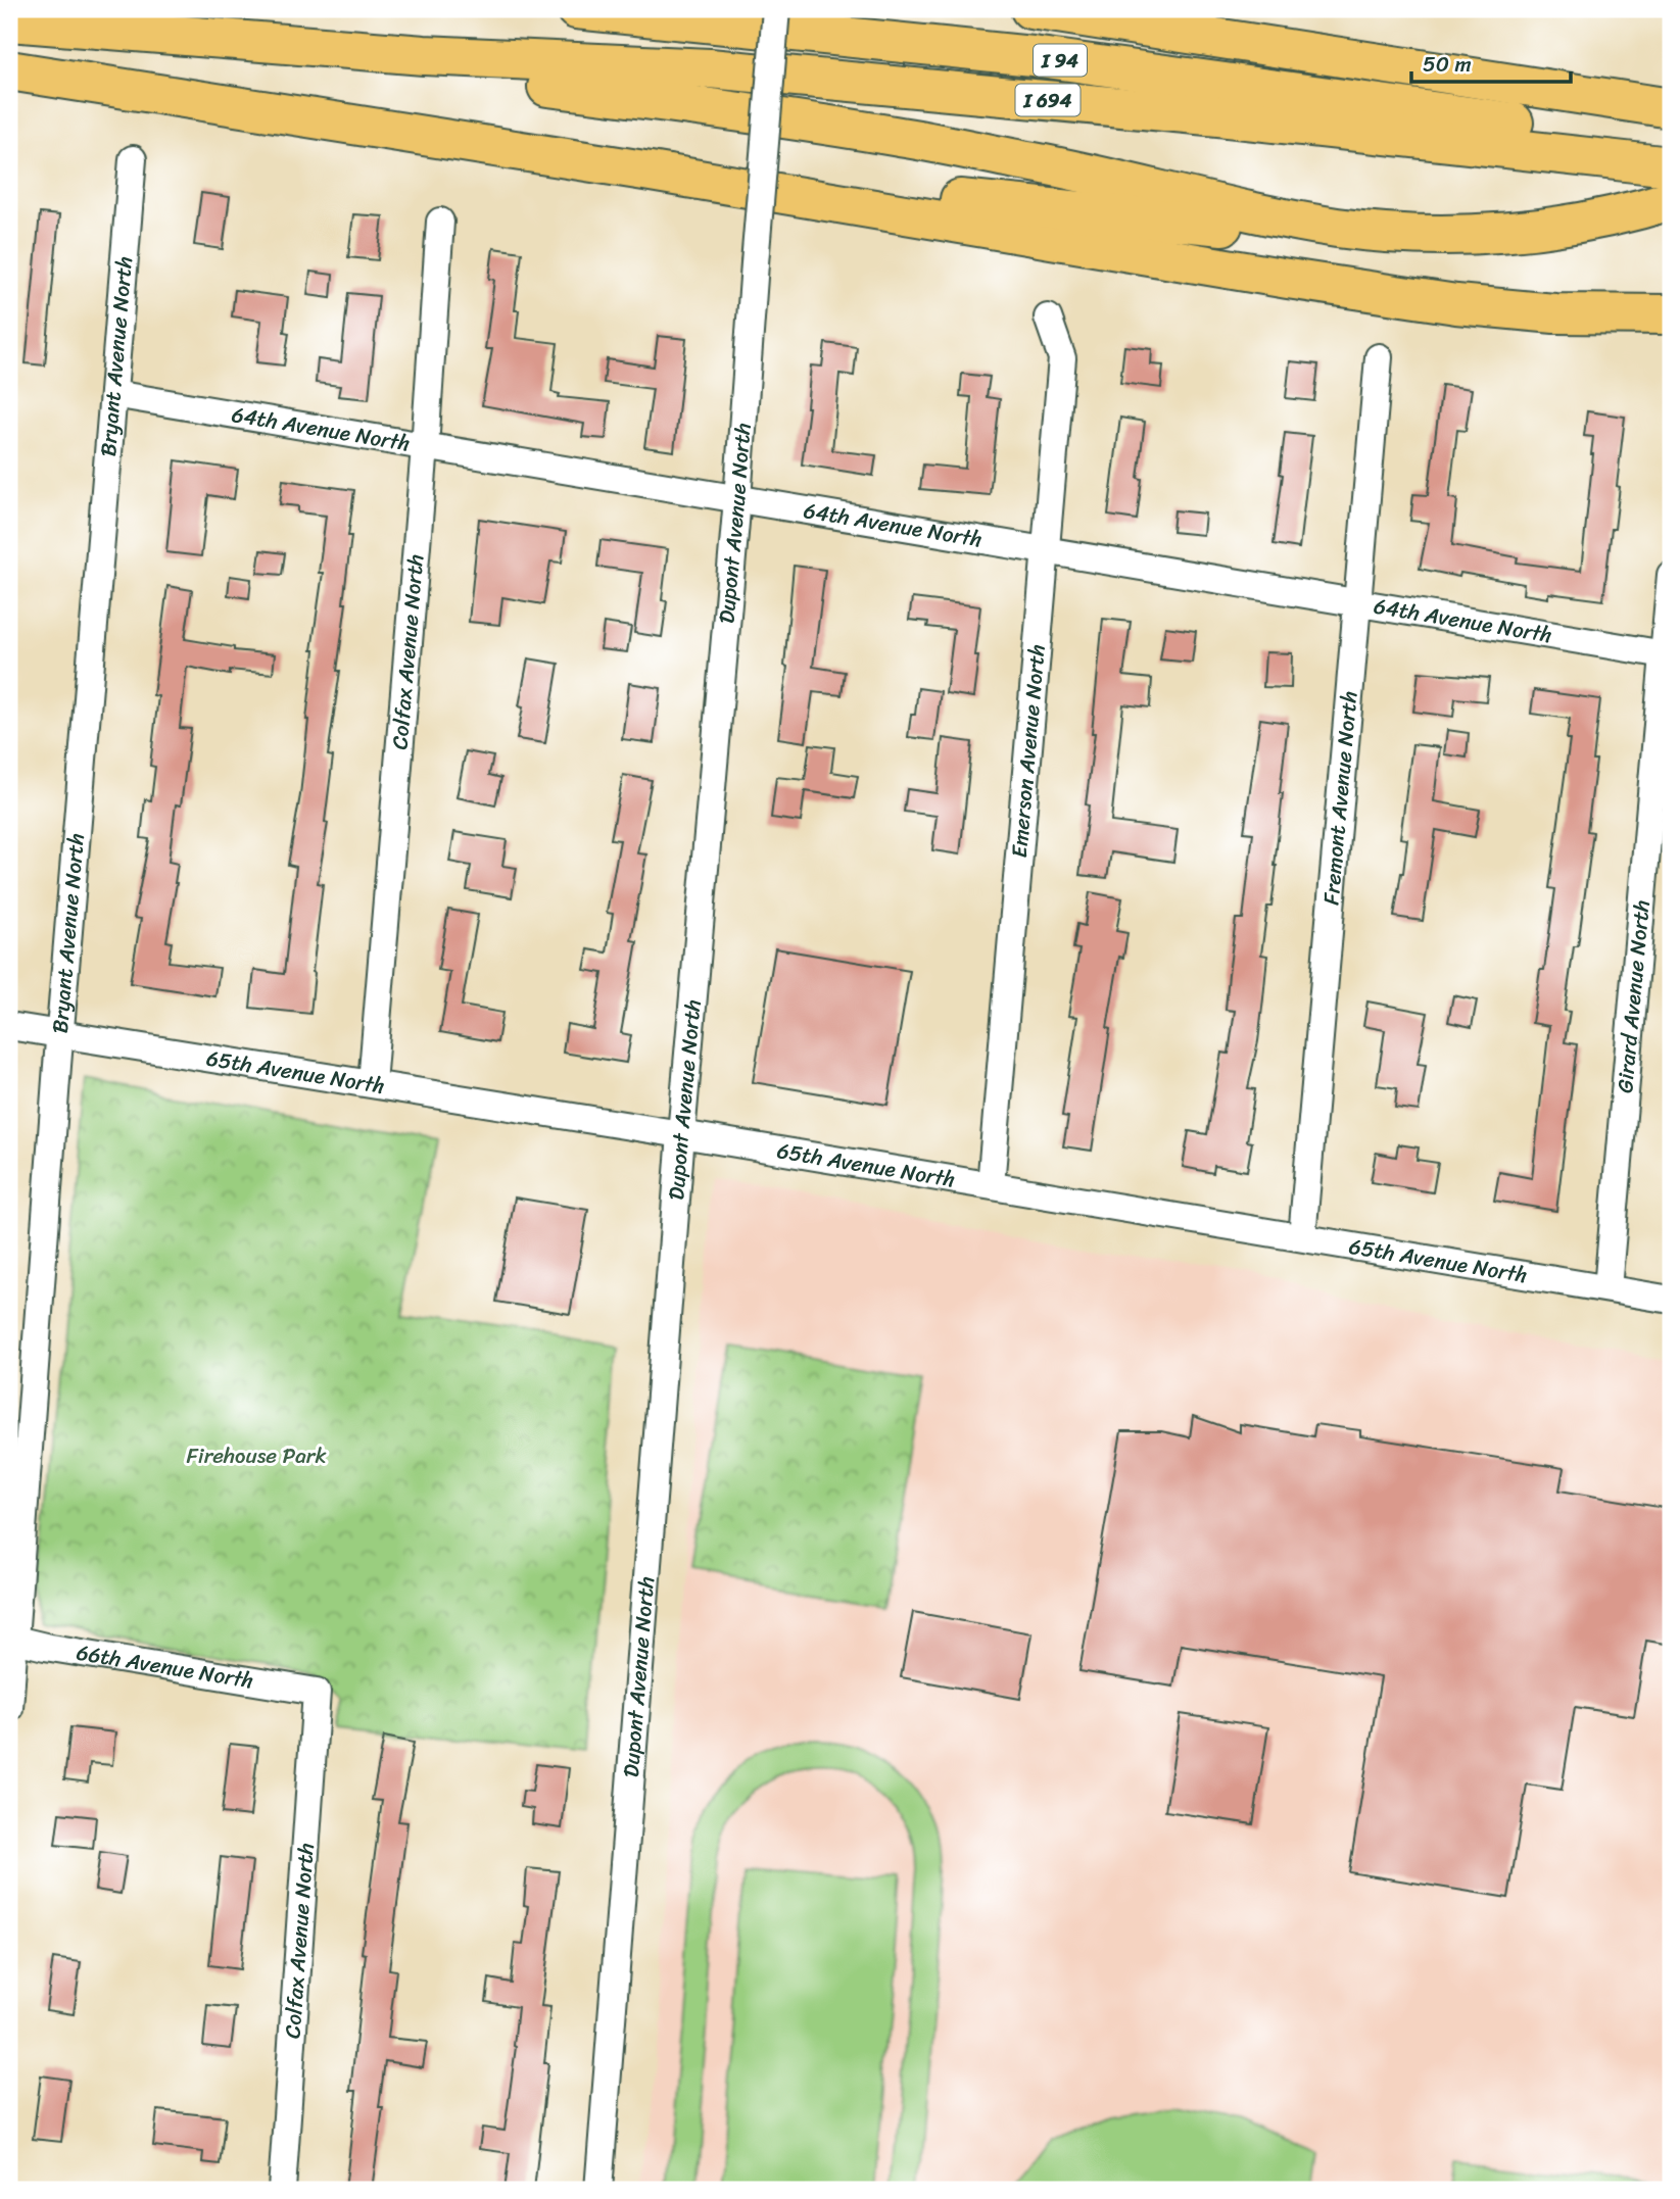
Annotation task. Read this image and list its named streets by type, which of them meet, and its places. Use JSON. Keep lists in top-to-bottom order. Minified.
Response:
{"streets":{"highway":["I 94","I 694"],"street":["Bryant Avenue North","64th Avenue North","Dupont Avenue North","Colfax Avenue North","Emerson Avenue North","Fremont Avenue North","Girard Avenue North","65th Avenue North","66th Avenue North"]},"crossings":[["Bryant Avenue North","64th Avenue North"],["Bryant Avenue North","65th Avenue North"],["Bryant Avenue North","66th Avenue North"],["64th Avenue North","Dupont Avenue North"],["64th Avenue North","Colfax Avenue North"],["64th Avenue North","Emerson Avenue North"],["64th Avenue North","Fremont Avenue North"],["64th Avenue North","Girard Avenue North"],["Dupont Avenue North","65th Avenue North"],["Colfax Avenue North","65th Avenue North"],["Colfax Avenue North","66th Avenue North"],["Emerson Avenue North","65th Avenue North"],["Fremont Avenue North","65th Avenue North"],["Girard Avenue North","65th Avenue North"]],"parks":["Firehouse Park"],"scale_bar":"50 m"}
